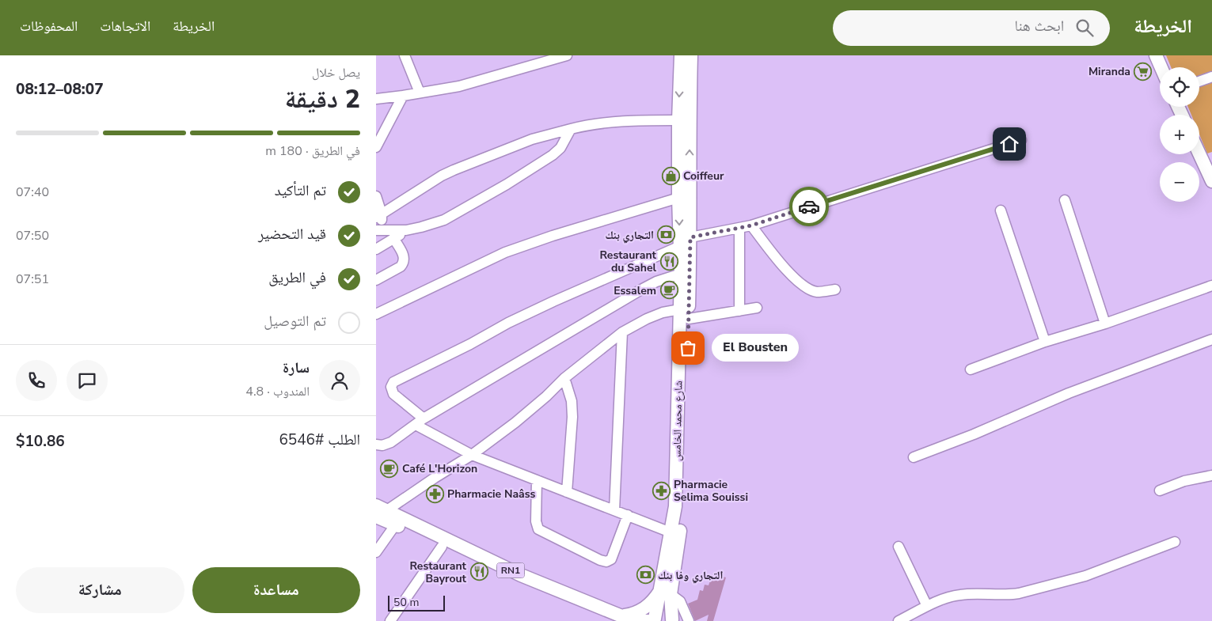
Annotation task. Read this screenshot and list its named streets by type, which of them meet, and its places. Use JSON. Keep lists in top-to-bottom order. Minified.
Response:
{"streets":{"main road":["شارع محمد الخامس","RN1"]},"crossings":[["شارع محمد الخامس","RN1"]],"places":{"supermarket":["Miranda"],"shop":["Coiffeur"],"bank":["التجاري بنك","التجاري وفا بنك"],"restaurant":["Restaurant du Sahel","Restaurant Bayrout"],"cafe":["Essalem","Café L'Horizon"],"other":["El Bousten"],"pharmacy":["Pharmacie Selima Souissi","Pharmacie Naâss"]},"scale_bar":"50 m","page":{"header":"الخريطة","search":"ابحث هنا","nav":["الخريطة","الاتجاهات","المحفوظات"],"heading":["2 دقيقة","يصل خلال","08:07–08:12"],"panel":["سارة","المندوب · 4.8","الطلب #6546","$10.86"],"map_buttons":["+","−"],"bar":"في الطريق · 180 m","list":[["تم التأكيد","07:40"],["قيد التحضير","07:50"],["في الطريق","07:51"],"تم التوصيل"],"bubble":"El Bousten","buttons":["مساعدة","مشاركة"],"scale":"50 m"}}
